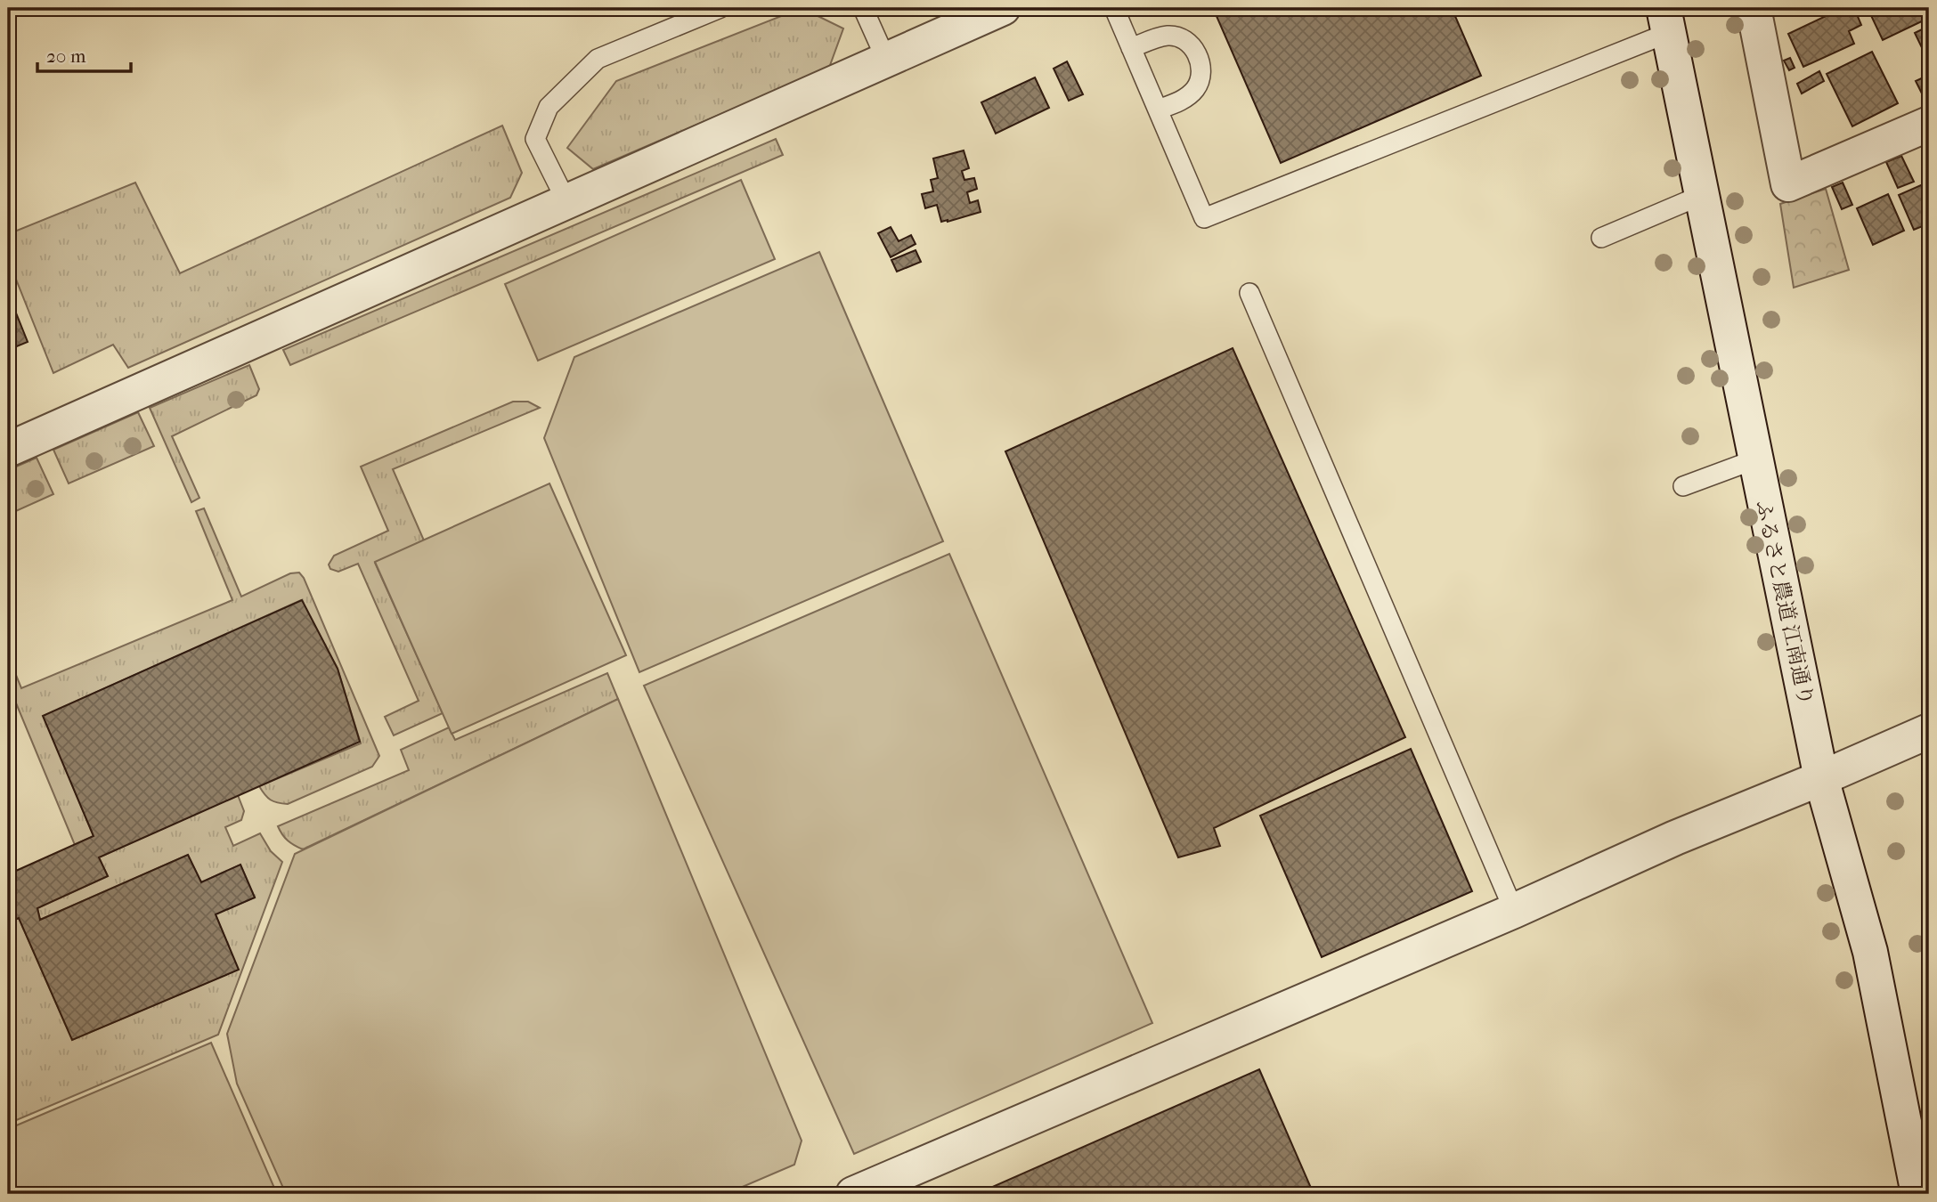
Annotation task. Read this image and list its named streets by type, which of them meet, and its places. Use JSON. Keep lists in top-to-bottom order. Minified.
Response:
{"streets":{"street":["ふるさと農道 江南通り"]},"scale_bar":"20 m"}
